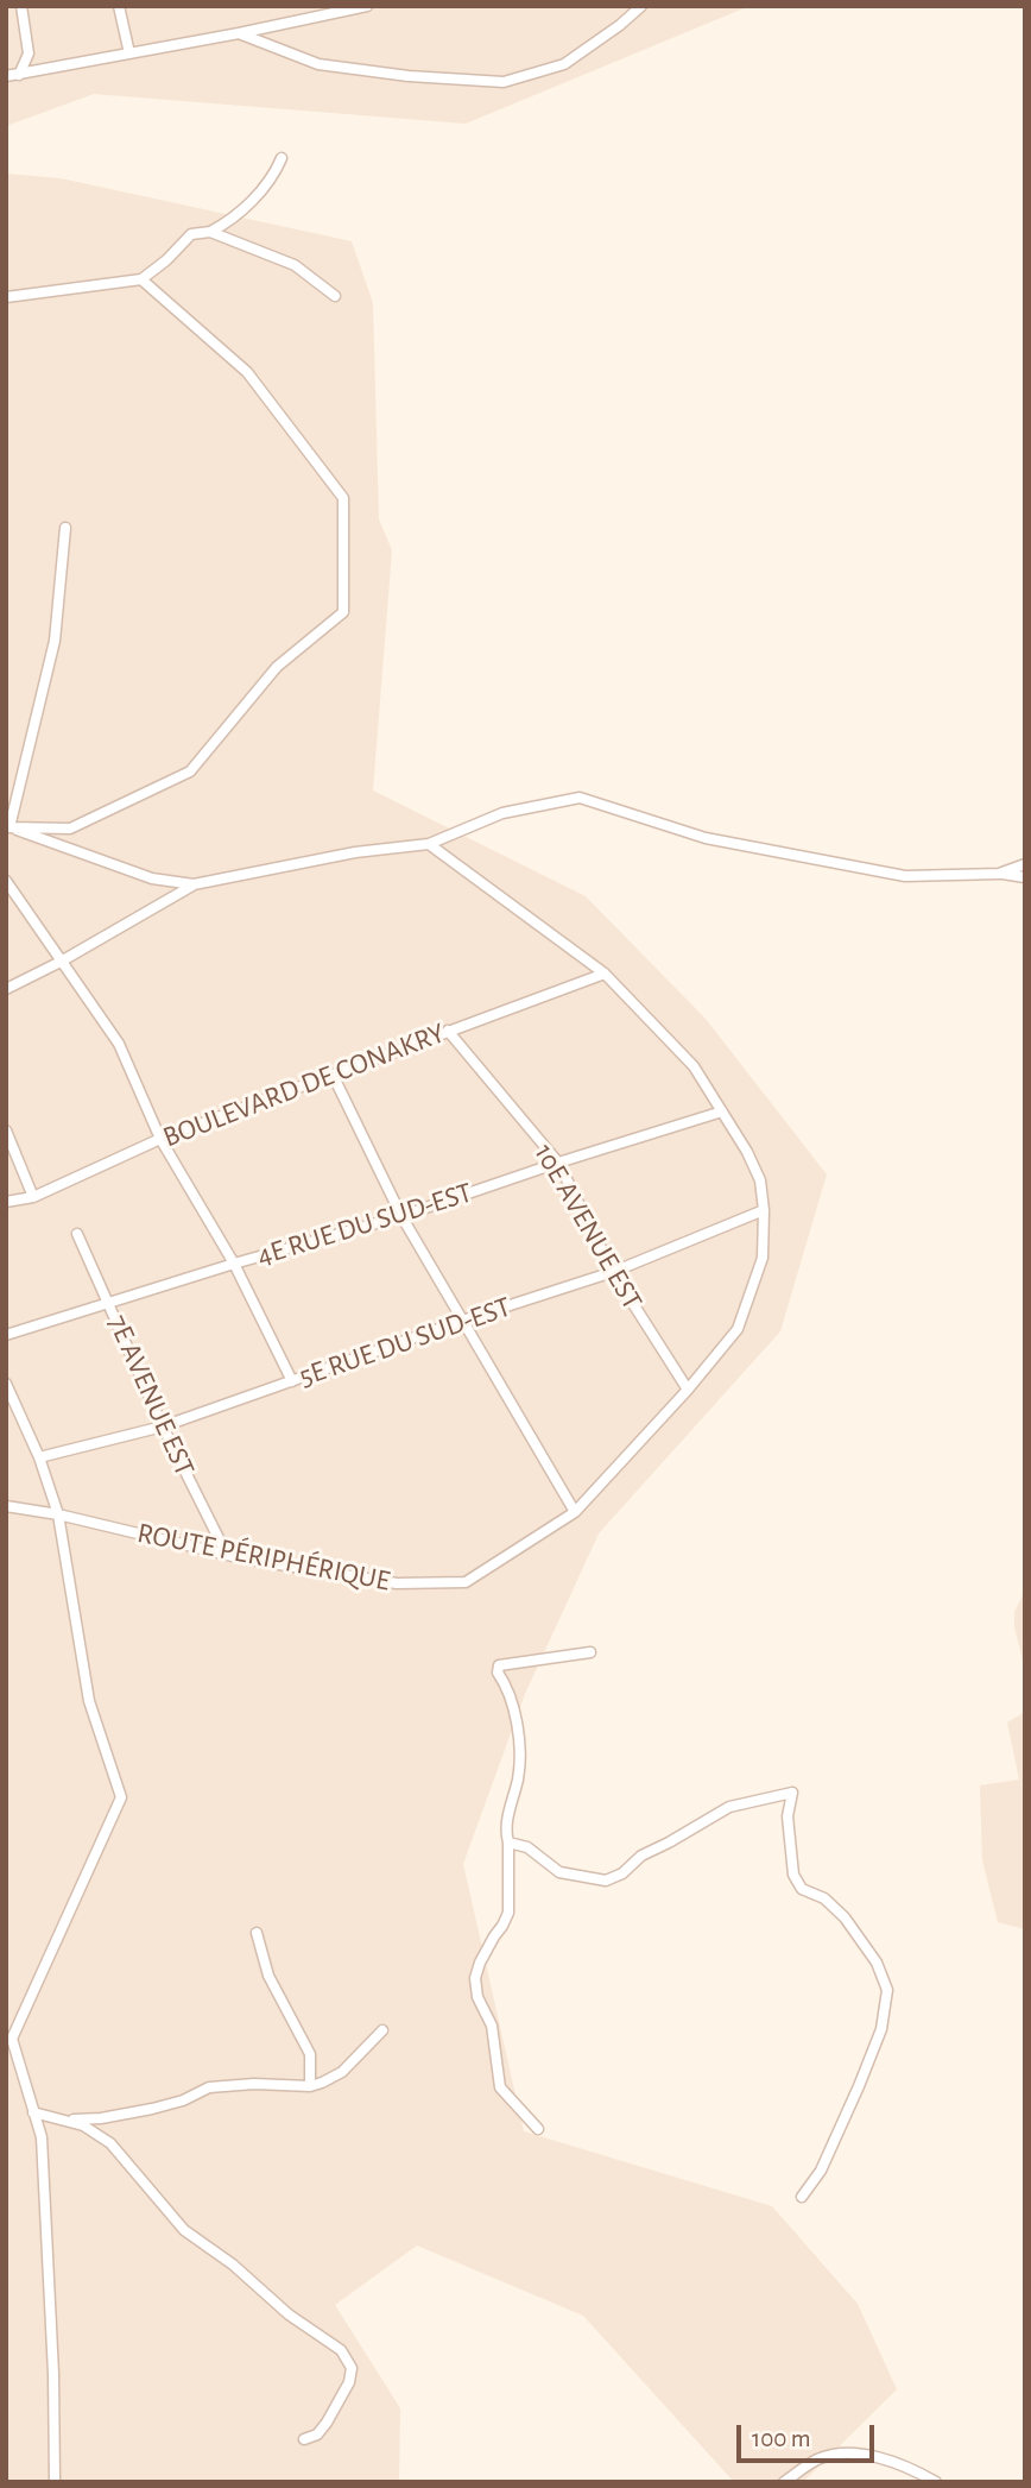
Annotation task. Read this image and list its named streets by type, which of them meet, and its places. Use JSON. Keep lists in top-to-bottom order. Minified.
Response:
{"streets":{"street":["BOULEVARD DE CONAKRY","4E RUE DU SUD-EST","10E AVENUE EST","5E RUE DU SUD-EST","7E AVENUE EST","ROUTE PÉRIPHÉRIQUE"]},"crossings":[["BOULEVARD DE CONAKRY","10E AVENUE EST"],["BOULEVARD DE CONAKRY","ROUTE PÉRIPHÉRIQUE"],["4E RUE DU SUD-EST","10E AVENUE EST"],["4E RUE DU SUD-EST","7E AVENUE EST"],["4E RUE DU SUD-EST","ROUTE PÉRIPHÉRIQUE"],["10E AVENUE EST","5E RUE DU SUD-EST"],["10E AVENUE EST","ROUTE PÉRIPHÉRIQUE"],["5E RUE DU SUD-EST","7E AVENUE EST"],["5E RUE DU SUD-EST","ROUTE PÉRIPHÉRIQUE"],["7E AVENUE EST","ROUTE PÉRIPHÉRIQUE"]],"scale_bar":"100 m"}
